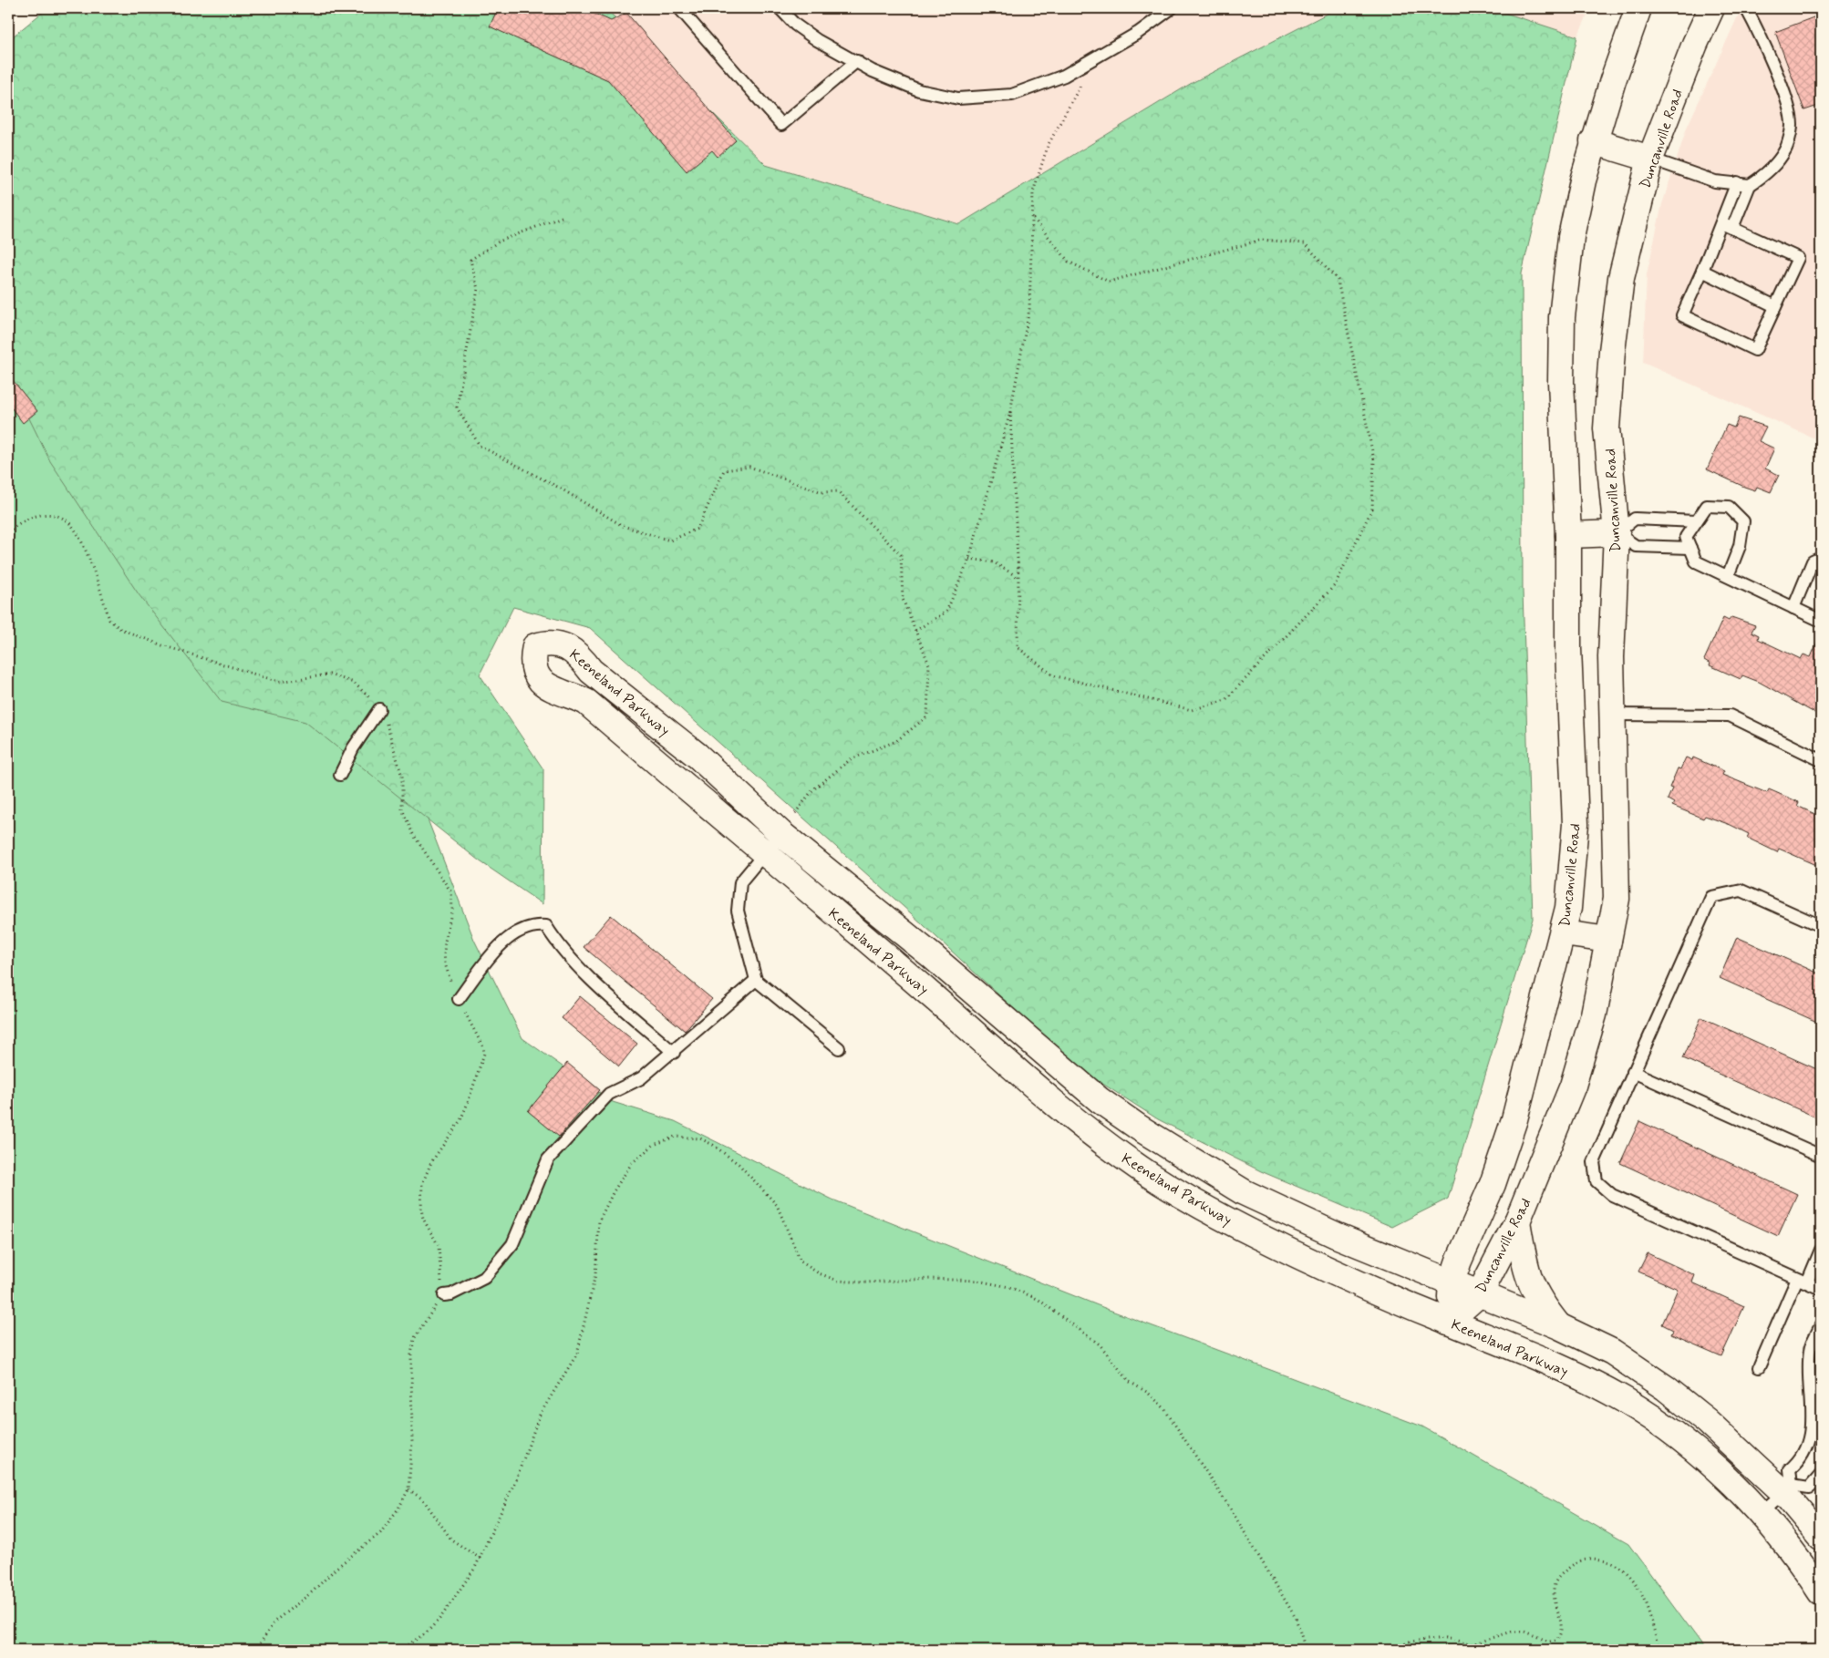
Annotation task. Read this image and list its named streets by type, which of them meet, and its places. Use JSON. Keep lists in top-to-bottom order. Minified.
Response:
{"streets":{"street":["Duncanville Road","Keeneland Parkway"]},"crossings":[["Duncanville Road","Keeneland Parkway"]]}
